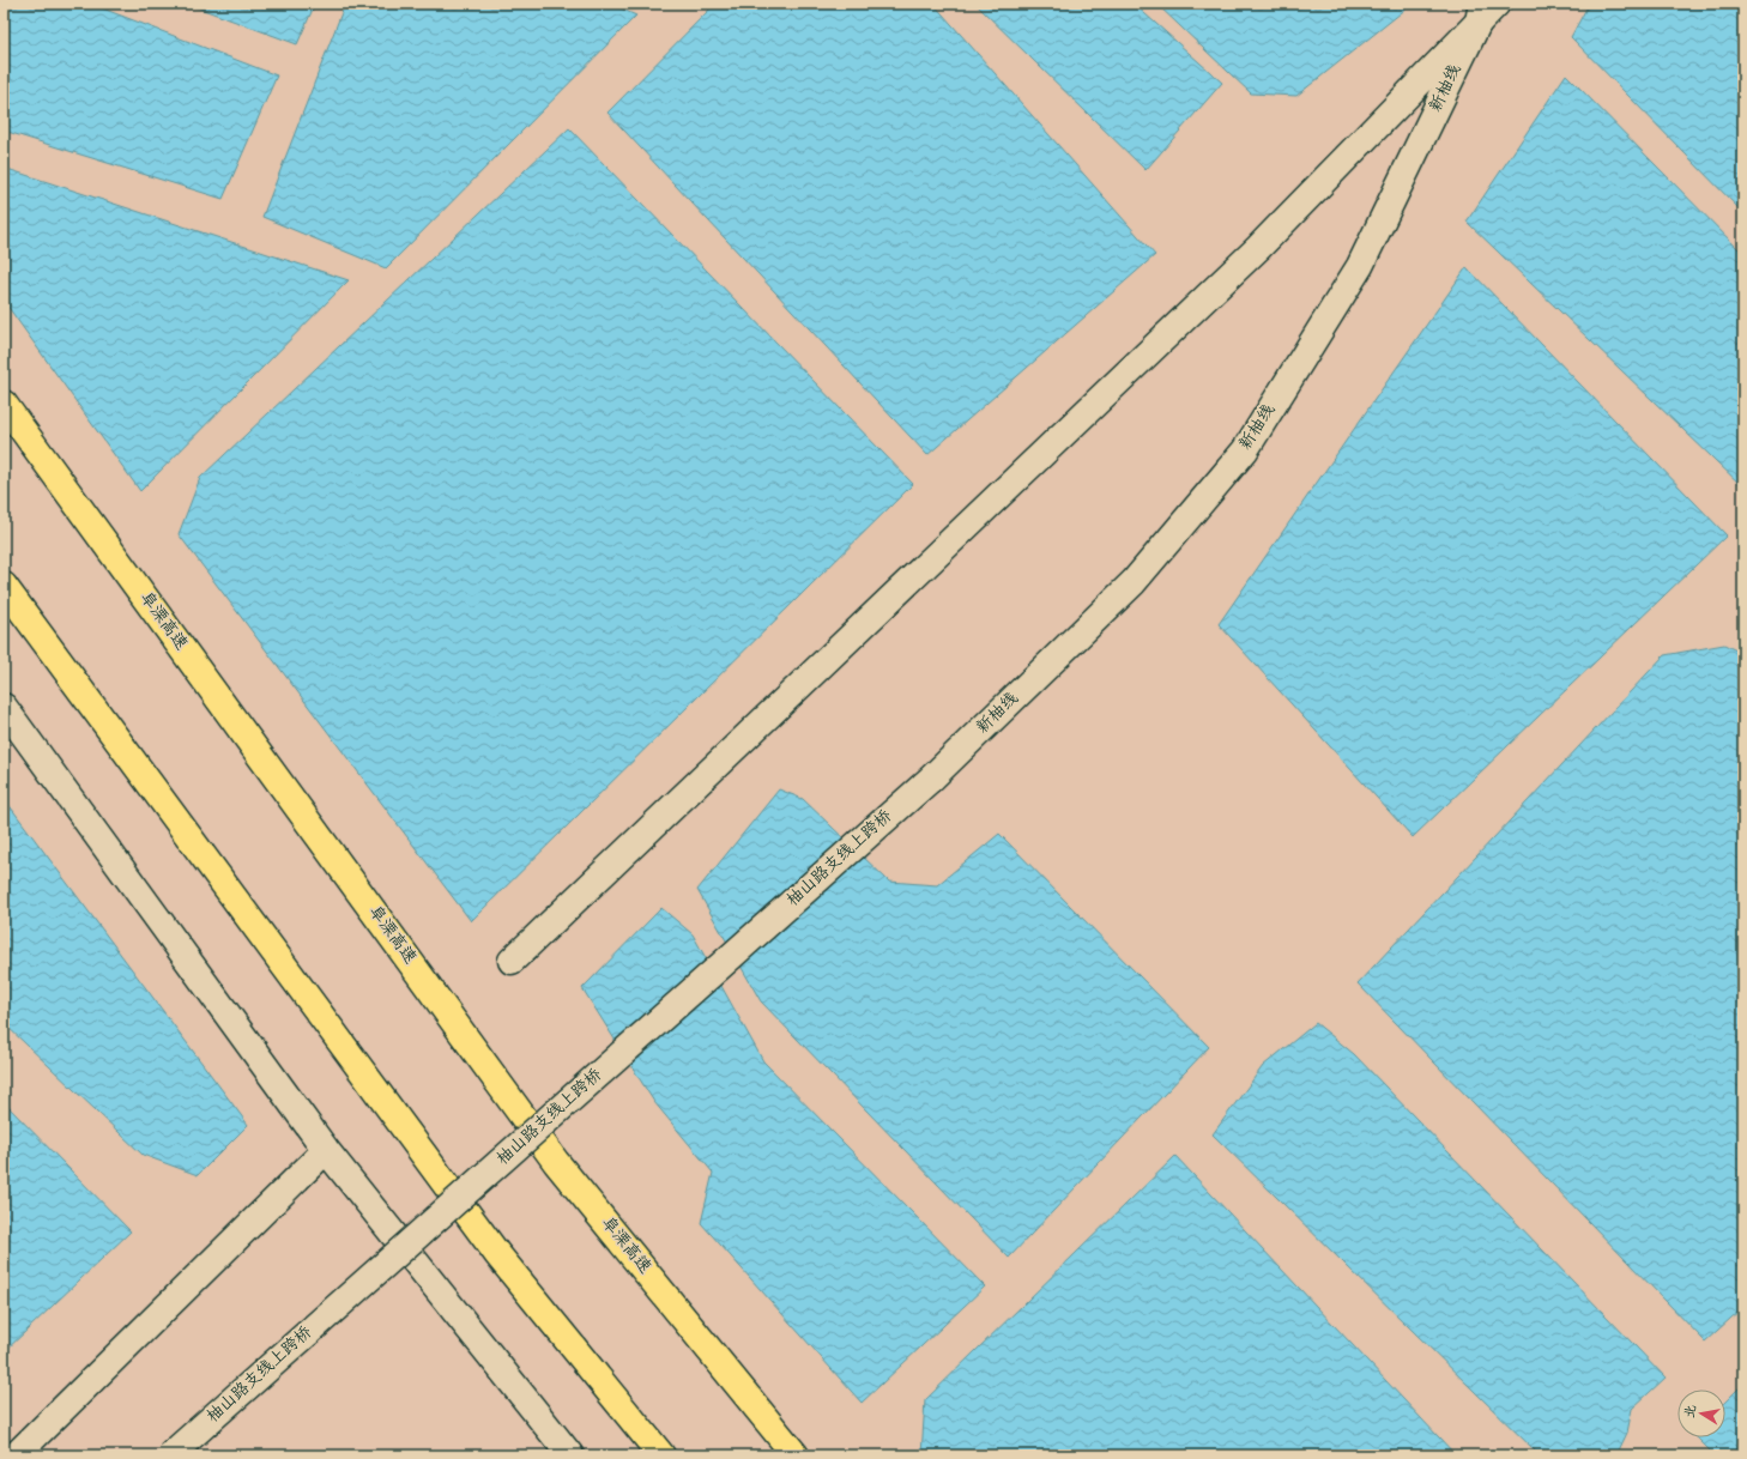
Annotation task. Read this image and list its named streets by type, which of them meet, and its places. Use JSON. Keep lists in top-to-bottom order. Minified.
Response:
{"streets":{"highway":["阜溧高速"],"street":["新柚线","柚山路支线上跨桥"]},"crossings":[["新柚线","柚山路支线上跨桥"]],"north":"left"}
